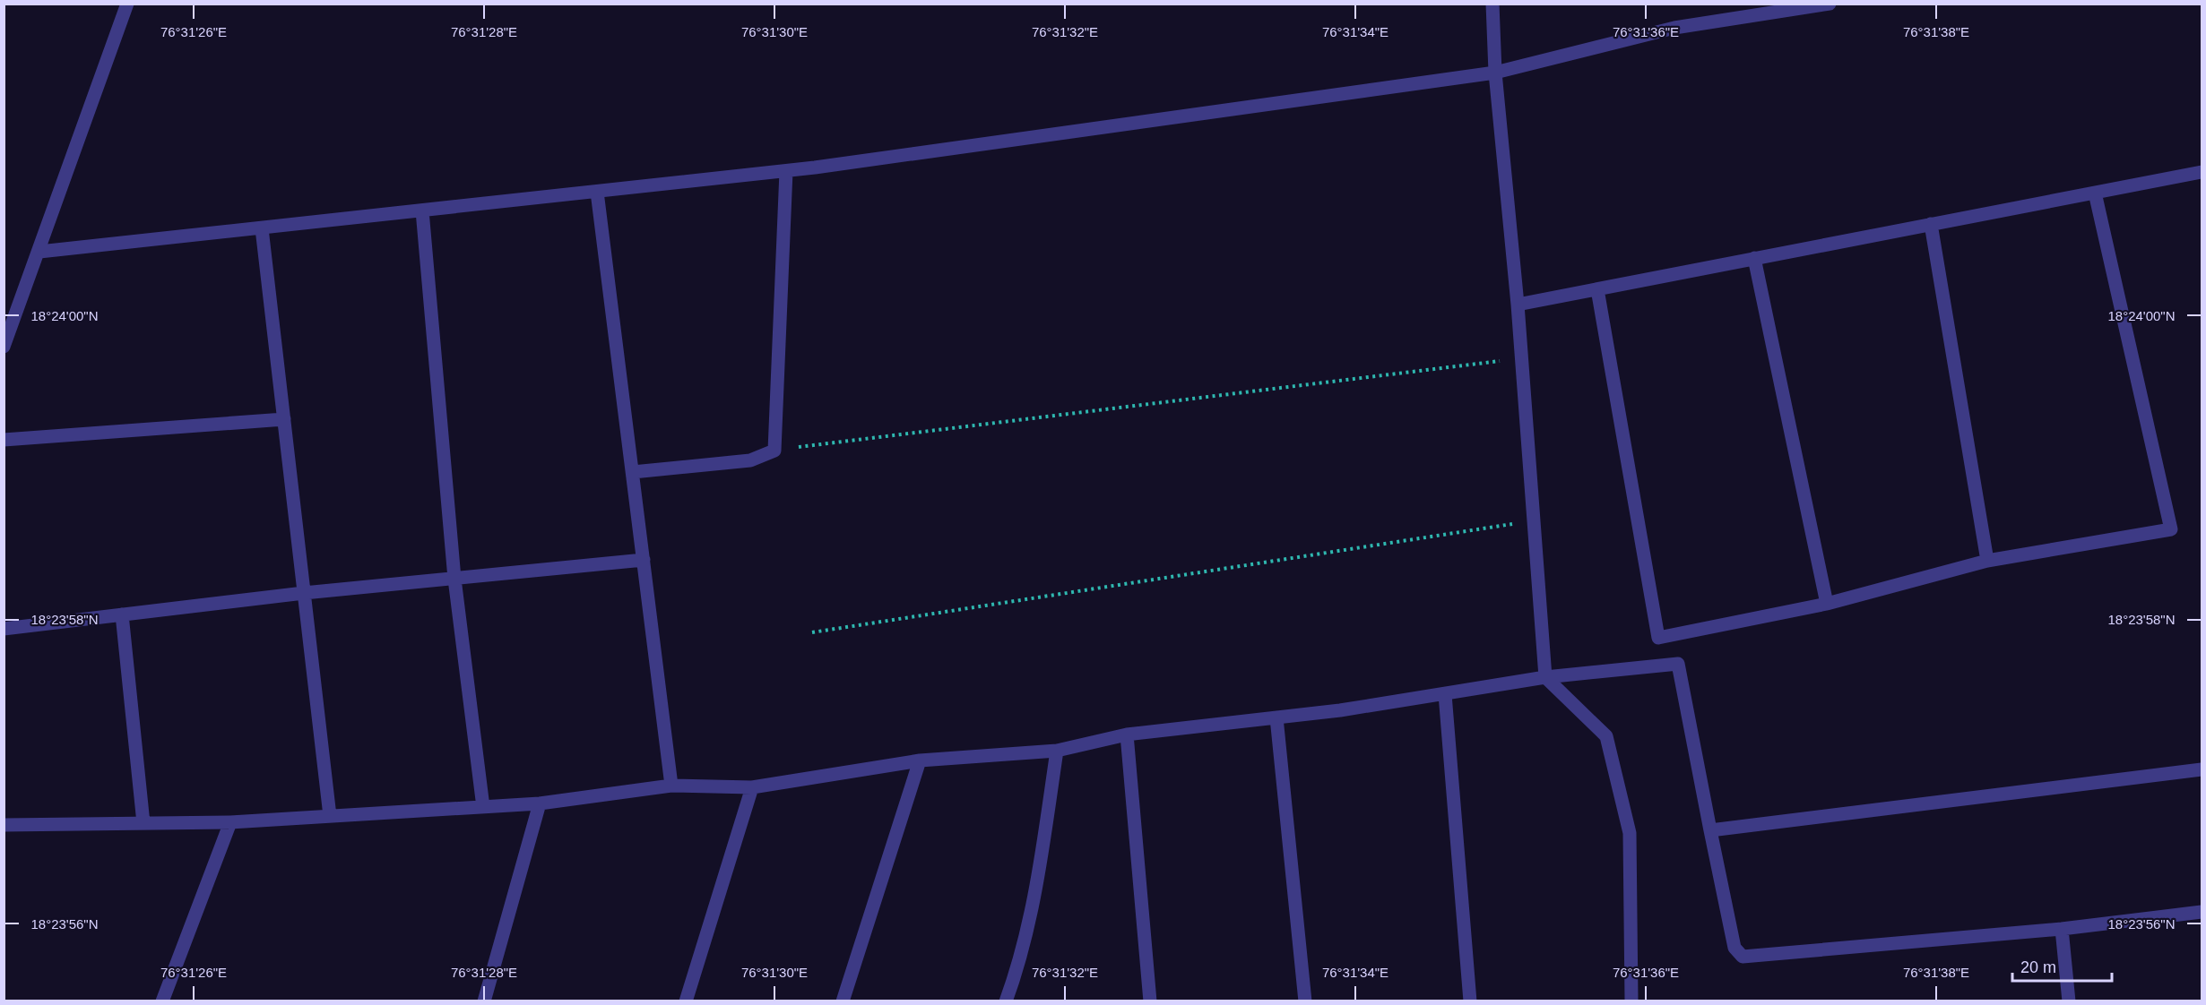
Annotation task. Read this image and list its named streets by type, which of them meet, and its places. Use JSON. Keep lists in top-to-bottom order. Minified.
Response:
{"scale_bar":"20 m","coordinates":["76°31'26\"E","76°31'28\"E","76°31'30\"E","76°31'32\"E","76°31'34\"E","76°31'36\"E","76°31'38\"E","18°24'00\"N","18°23'58\"N","18°23'56\"N"]}
